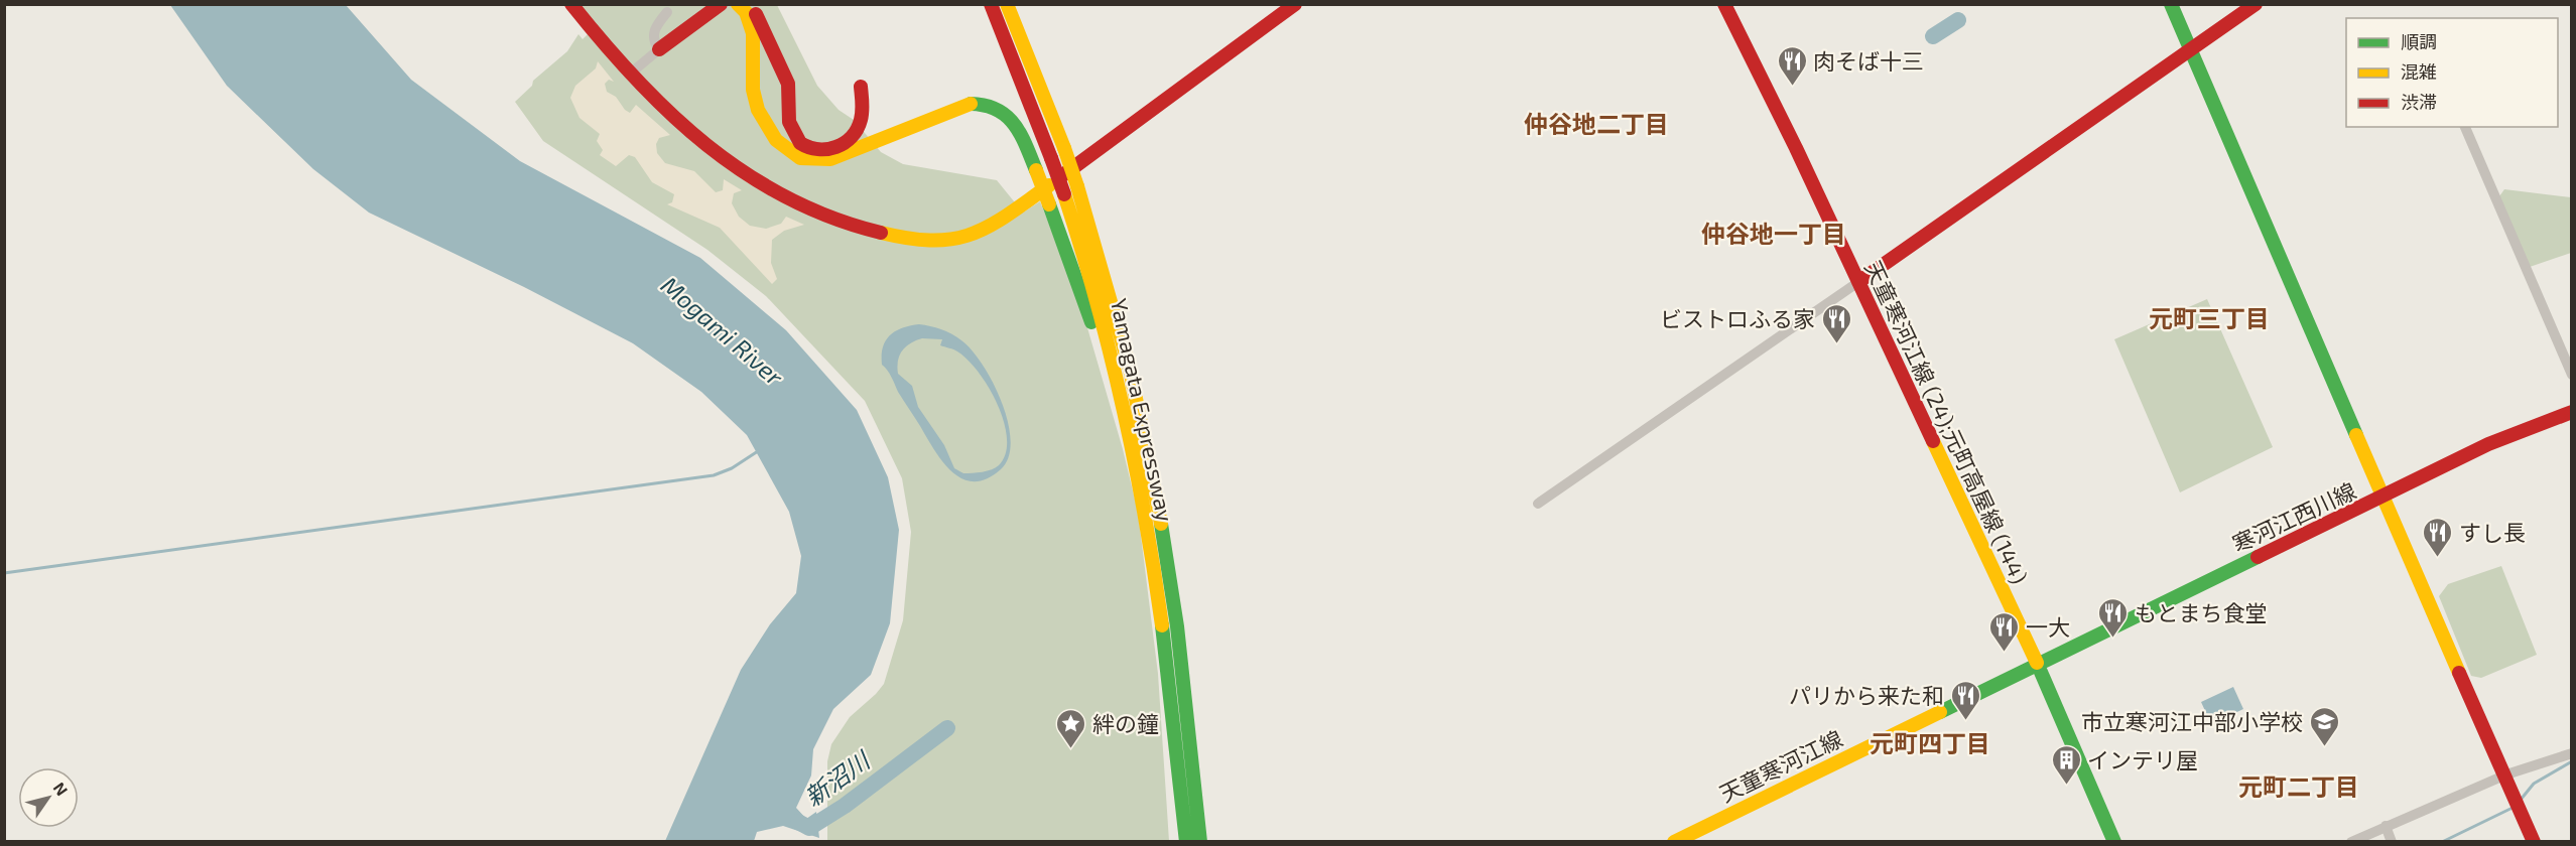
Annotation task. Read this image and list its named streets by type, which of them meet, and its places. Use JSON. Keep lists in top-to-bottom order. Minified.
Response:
{"streets":{"main road":["Yamagata Expressway","天童寒河江線 (24);元町高屋線 (144)","寒河江西川線","天童寒河江線"]},"crossings":[["天童寒河江線 (24);元町高屋線 (144)","寒河江西川線"],["天童寒河江線 (24);元町高屋線 (144)","天童寒河江線"],["寒河江西川線","天童寒河江線"]],"districts":["仲谷地二丁目","仲谷地一丁目","元町三丁目","元町四丁目","元町二丁目"],"water":["Mogami River","新沼川"],"places":{"restaurant":["肉そば十三","ビストロふる家","すし長","もとまち食堂","一大","パリから来た和"],"school or university":["市立寒河江中部小学校"],"place":["絆の鐘"],"building":["インテリ屋"]},"legend":["順調","混雑","渋滞"],"north":"top right"}
